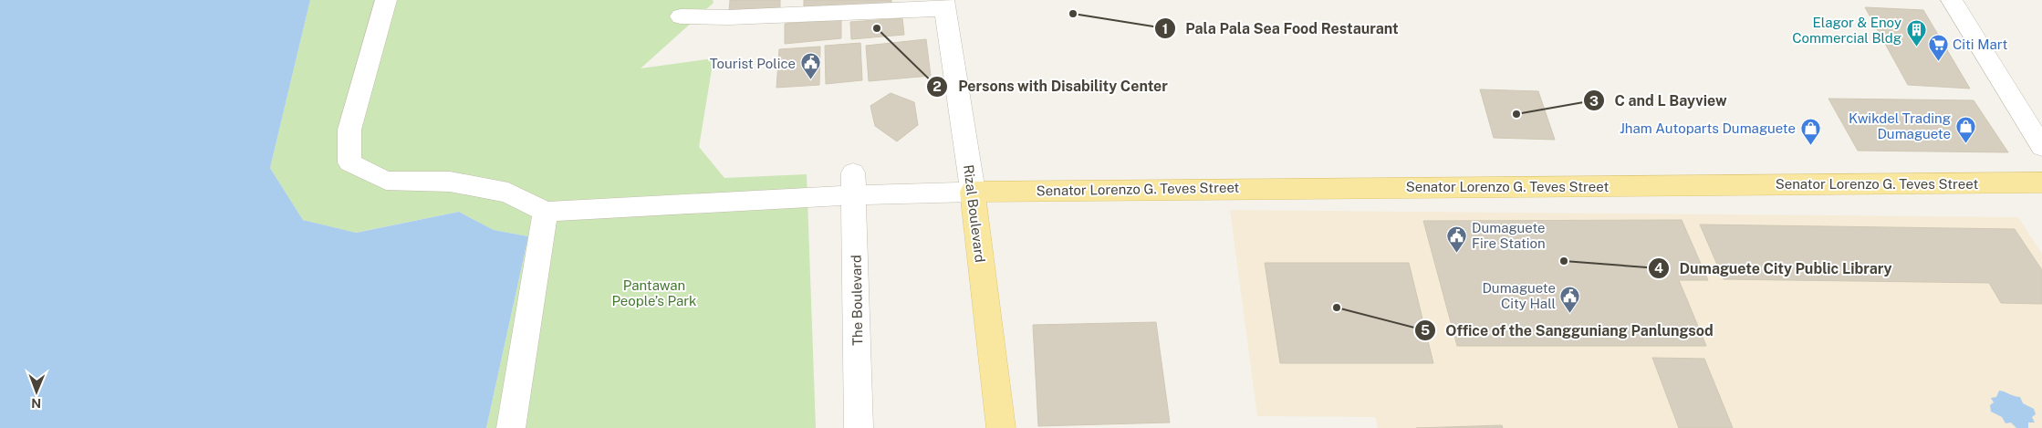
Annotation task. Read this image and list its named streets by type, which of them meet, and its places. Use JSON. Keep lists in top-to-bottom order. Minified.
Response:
{"streets":{"main road":["Senator Lorenzo G. Teves Street","Rizal Boulevard"],"street":["The Boulevard"]},"crossings":[["Senator Lorenzo G. Teves Street","Rizal Boulevard"]],"parks":["Pantawan People’s Park"],"places":{"other":["Pala Pala Sea Food Restaurant","Persons with Disability Center","C and L Bayview","Dumaguete City Public Library","Office of the Sangguniang Panlungsod"],"building":["Elagor & Enoy Commercial Bldg"],"supermarket":["Citi Mart"],"public building":["Tourist Police","Dumaguete Fire Station","Dumaguete City Hall"],"shop":["Kwikdel Trading Dumaguete","Jham Autoparts Dumaguete"]},"north":"bottom"}
